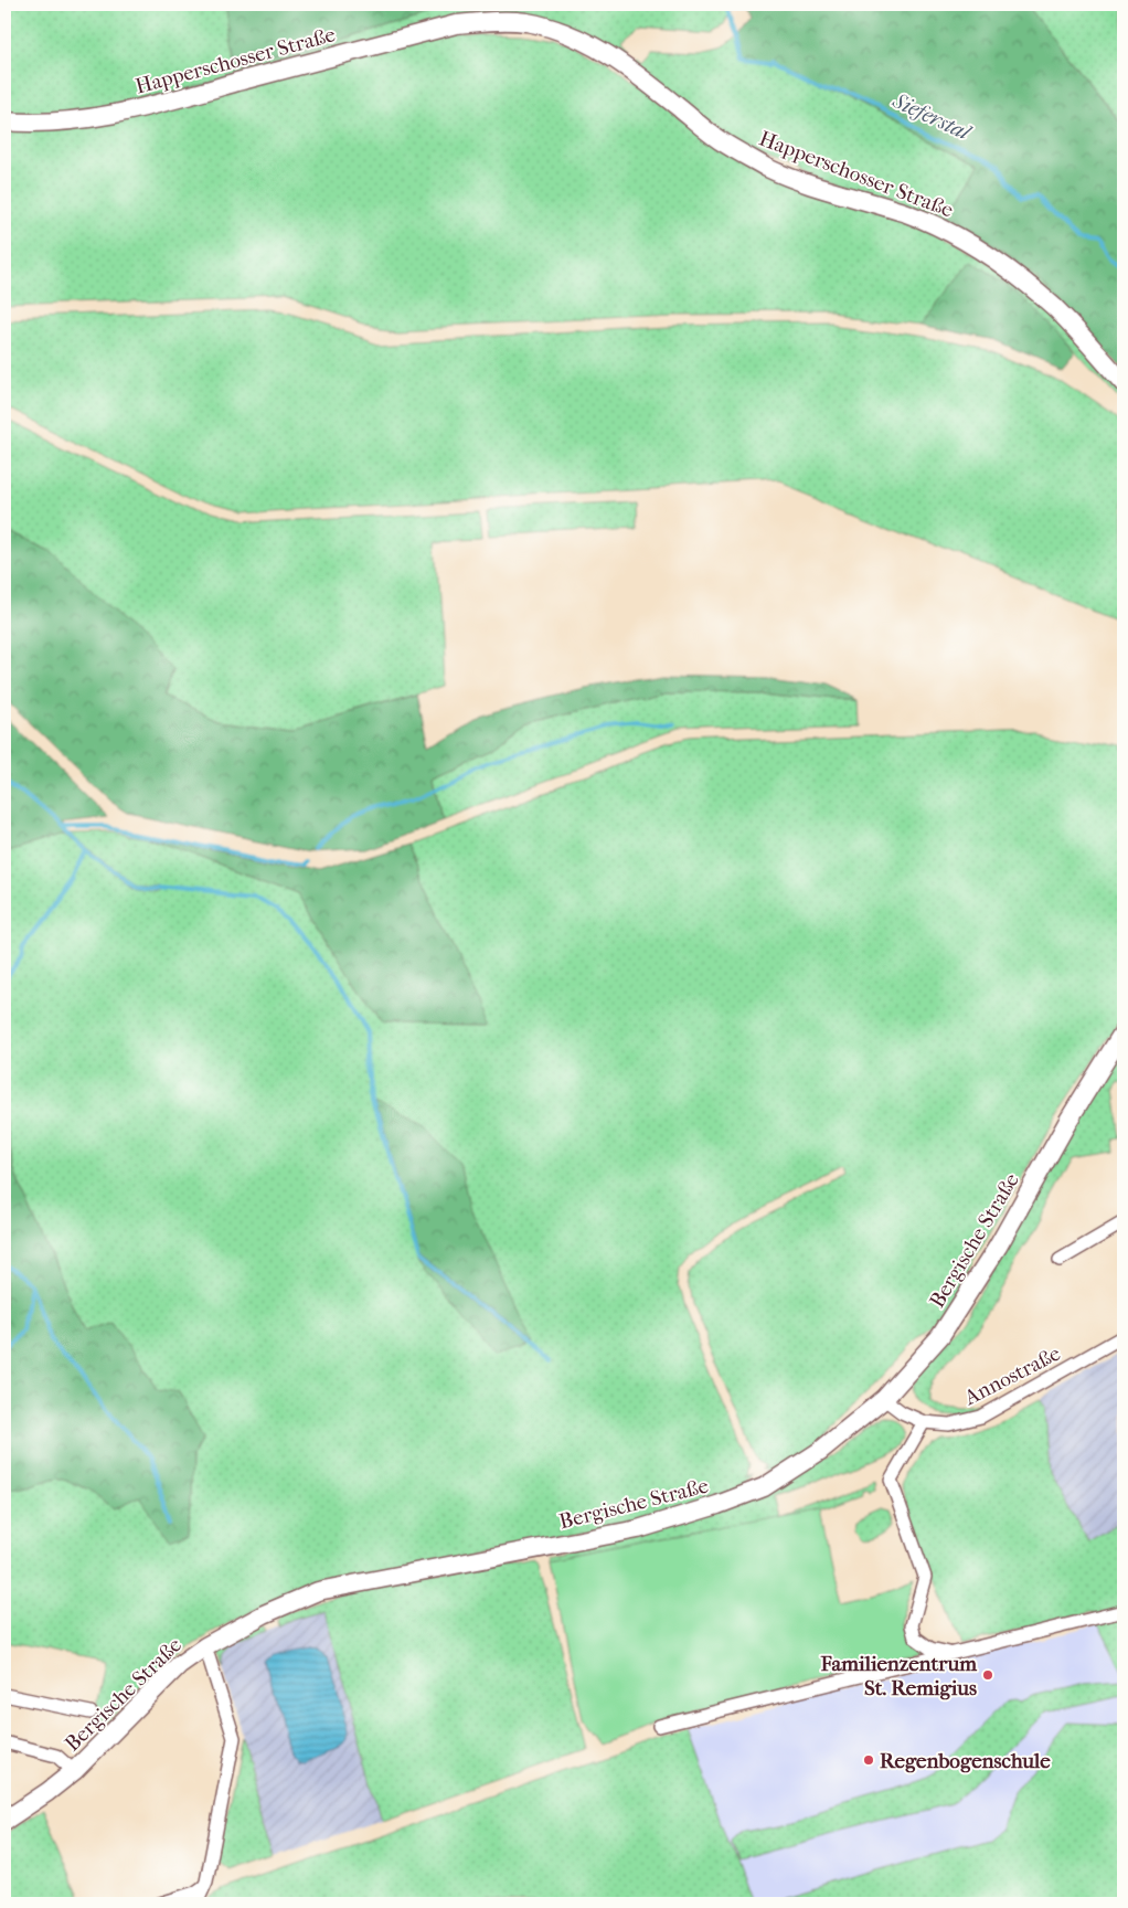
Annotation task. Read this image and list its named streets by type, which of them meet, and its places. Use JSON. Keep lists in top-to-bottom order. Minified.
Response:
{"streets":{"main road":["Happerschosser Straße","Bergische Straße"],"street":["Annostraße"]},"crossings":[["Bergische Straße","Annostraße"]],"water":["Sieferstal"],"places":["Familienzentrum St. Remigius","Regenbogenschule"]}
